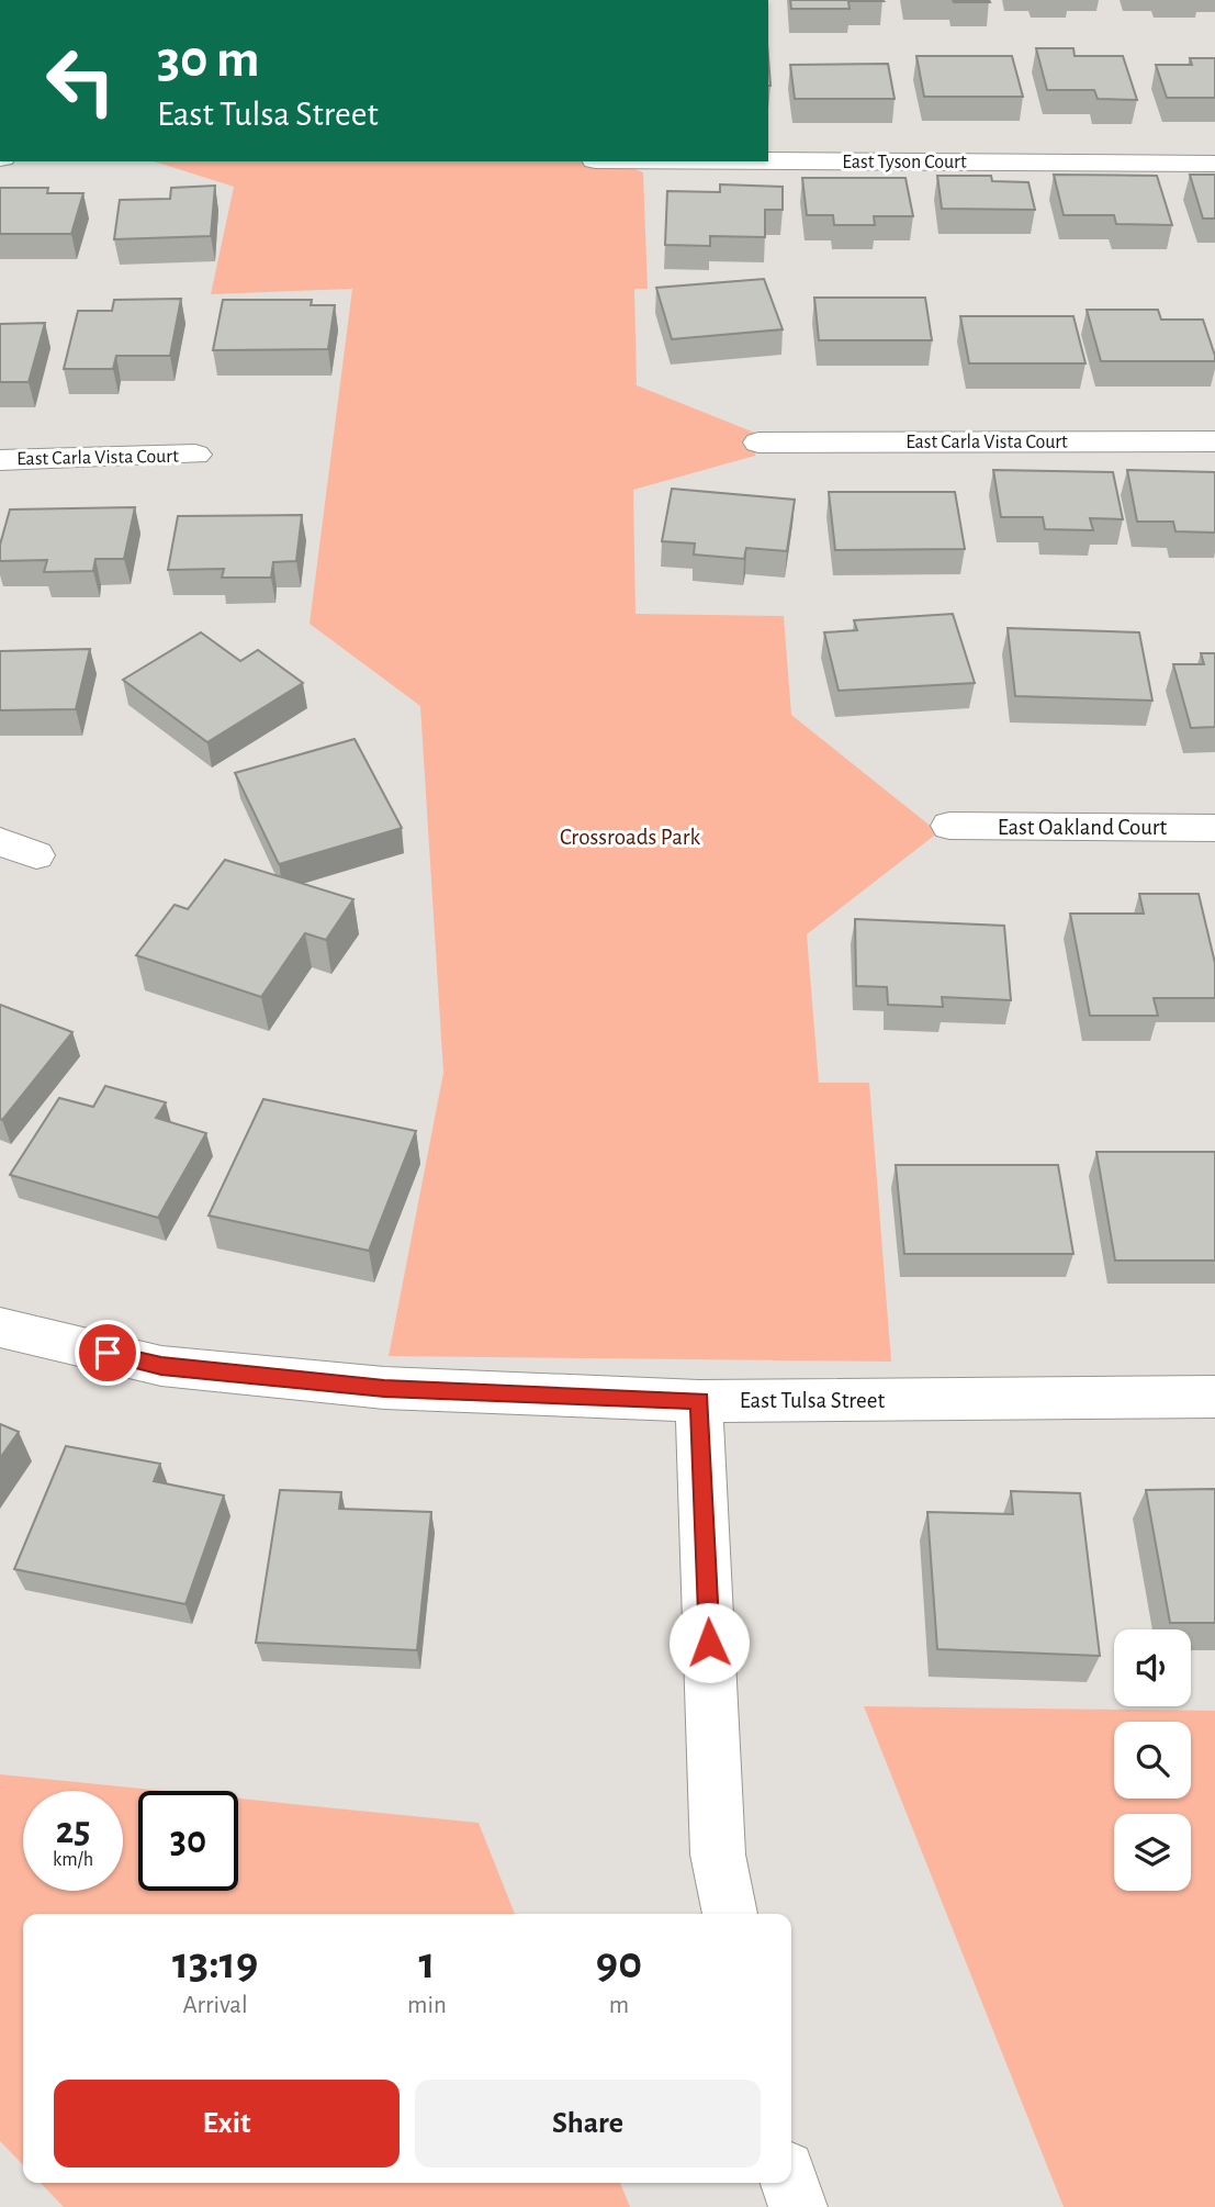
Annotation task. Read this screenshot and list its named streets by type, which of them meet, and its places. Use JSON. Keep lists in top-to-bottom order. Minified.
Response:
{"streets":{"street":["East Tyson Court","East Carla Vista Court","East Oakland Court","East Tulsa Street"]},"parks":["Crossroads Park"],"page":{"turn":["30 m","East Tulsa Street"],"speed":"25 km/h","limit":"30","eta":["13:19","Arrival","1","min","90","m"],"buttons":["Exit","Share"]}}
